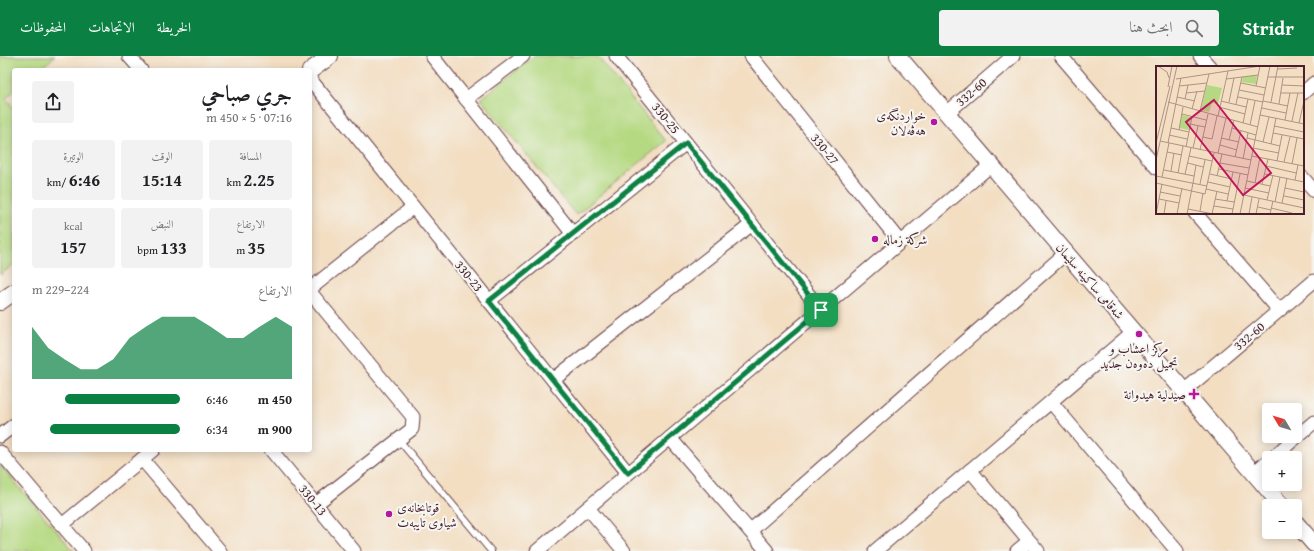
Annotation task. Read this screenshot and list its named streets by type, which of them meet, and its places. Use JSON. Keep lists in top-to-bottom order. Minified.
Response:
{"streets":{"street":["332-60","330-25","330-27","330-23","شەقامی ساکینە سلێمان","330-13"]},"crossings":[["332-60","شەقامی ساکینە سلێمان"]],"places":{"other":["خواردنگەی هەڤەلان","شركة زماله","مرکز اعشاب و تجمیل دەوەن جدید","قوتابخانەی شیاوی تایبەت"],"health":["صيدلية هيدوانة"]},"north":"top left","page":{"header":"Stridr","search":"ابحث هنا","nav":["الخريطة","الاتجاهات","المحفوظات"],"heading":["جري صباحي","07:16 · 5 × 450 m"],"stats":[["المسافة","2.25 km"],["الوقت","15:14"],["الوتيرة","6:46 /km"],["الارتفاع","35 m"],["النبض","133 bpm"],["kcal","157"]],"chart":["الارتفاع","224–229 m"],"list":[{"name":"450 m","note":"6:46"},{"name":"900 m","note":"6:34"}],"map_buttons":["+","−"]}}
